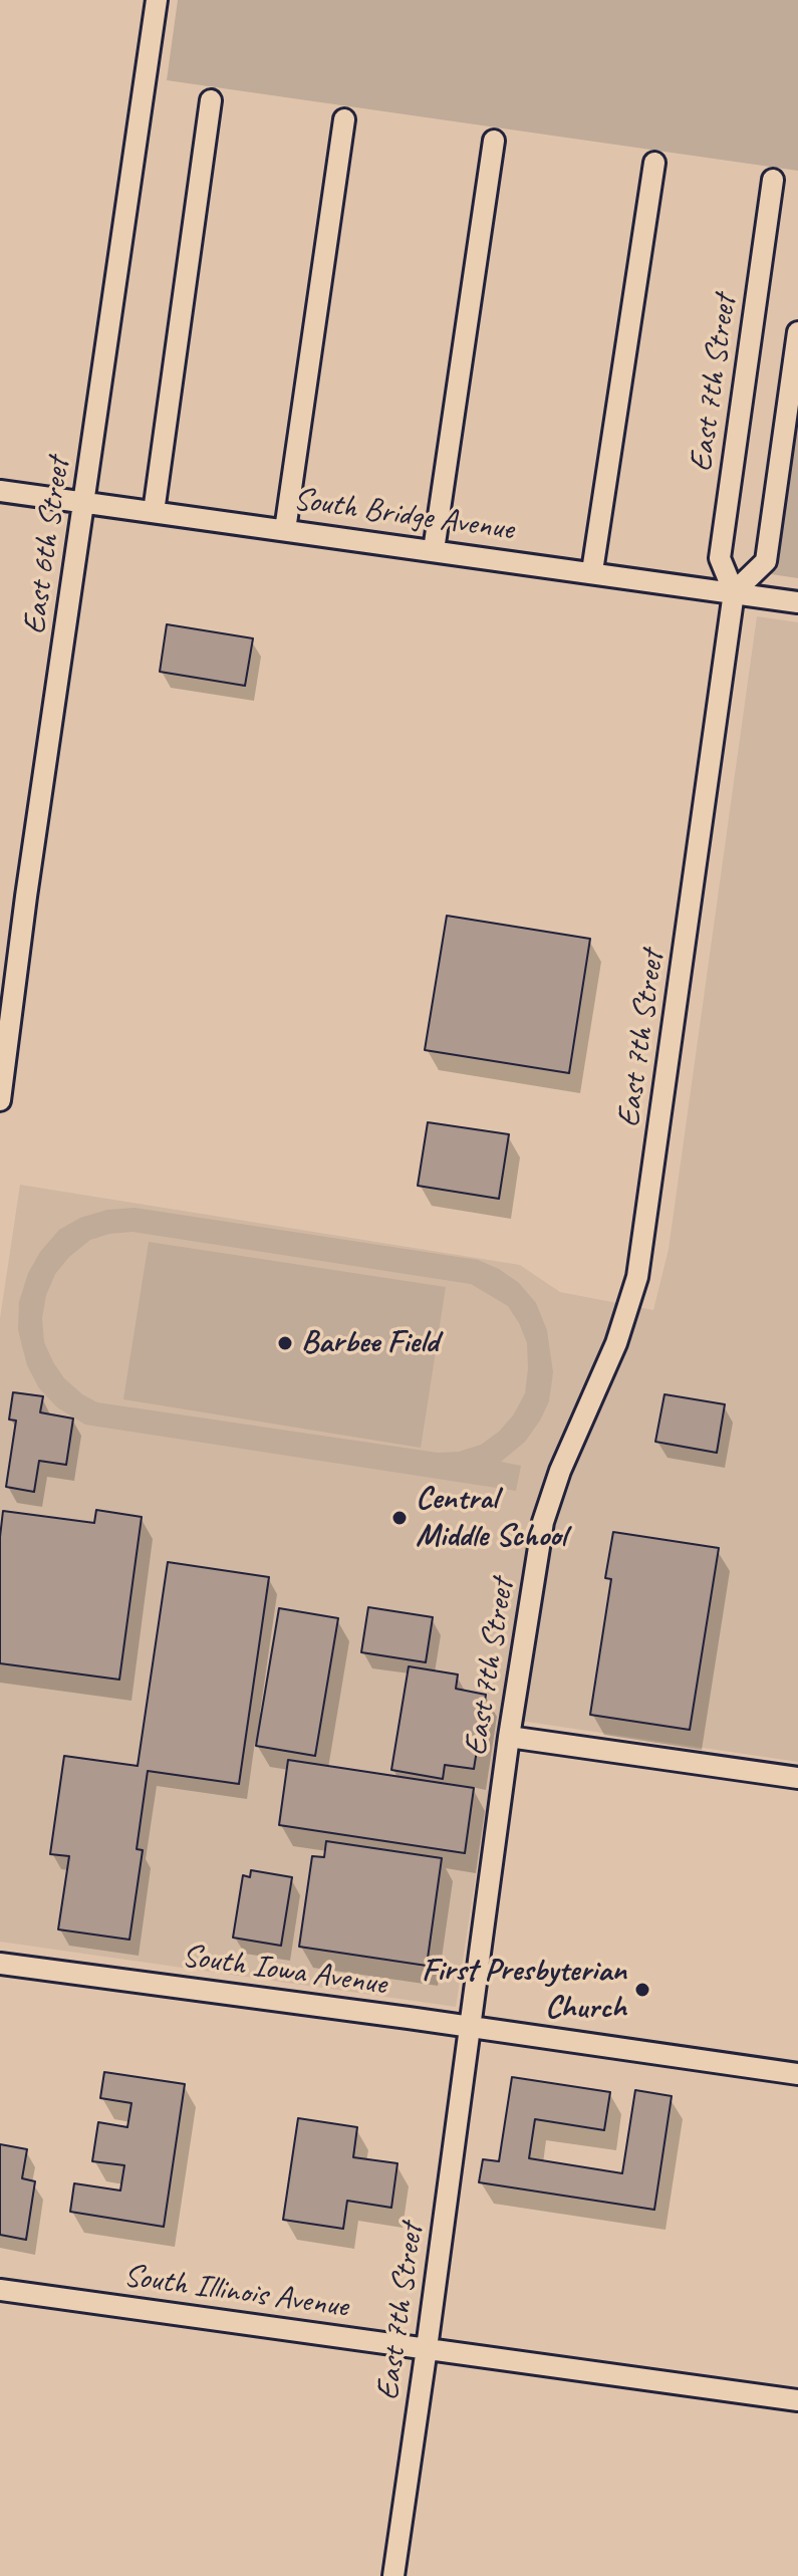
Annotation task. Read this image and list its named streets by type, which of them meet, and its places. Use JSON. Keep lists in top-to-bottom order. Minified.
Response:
{"streets":{"street":["East 7th Street","South Bridge Avenue","East 6th Street","South Iowa Avenue","South Illinois Avenue"]},"crossings":[["East 7th Street","South Bridge Avenue"],["East 7th Street","South Iowa Avenue"],["East 7th Street","South Illinois Avenue"],["South Bridge Avenue","East 6th Street"]],"places":["Barbee Field","Central Middle School","First Presbyterian Church"]}
